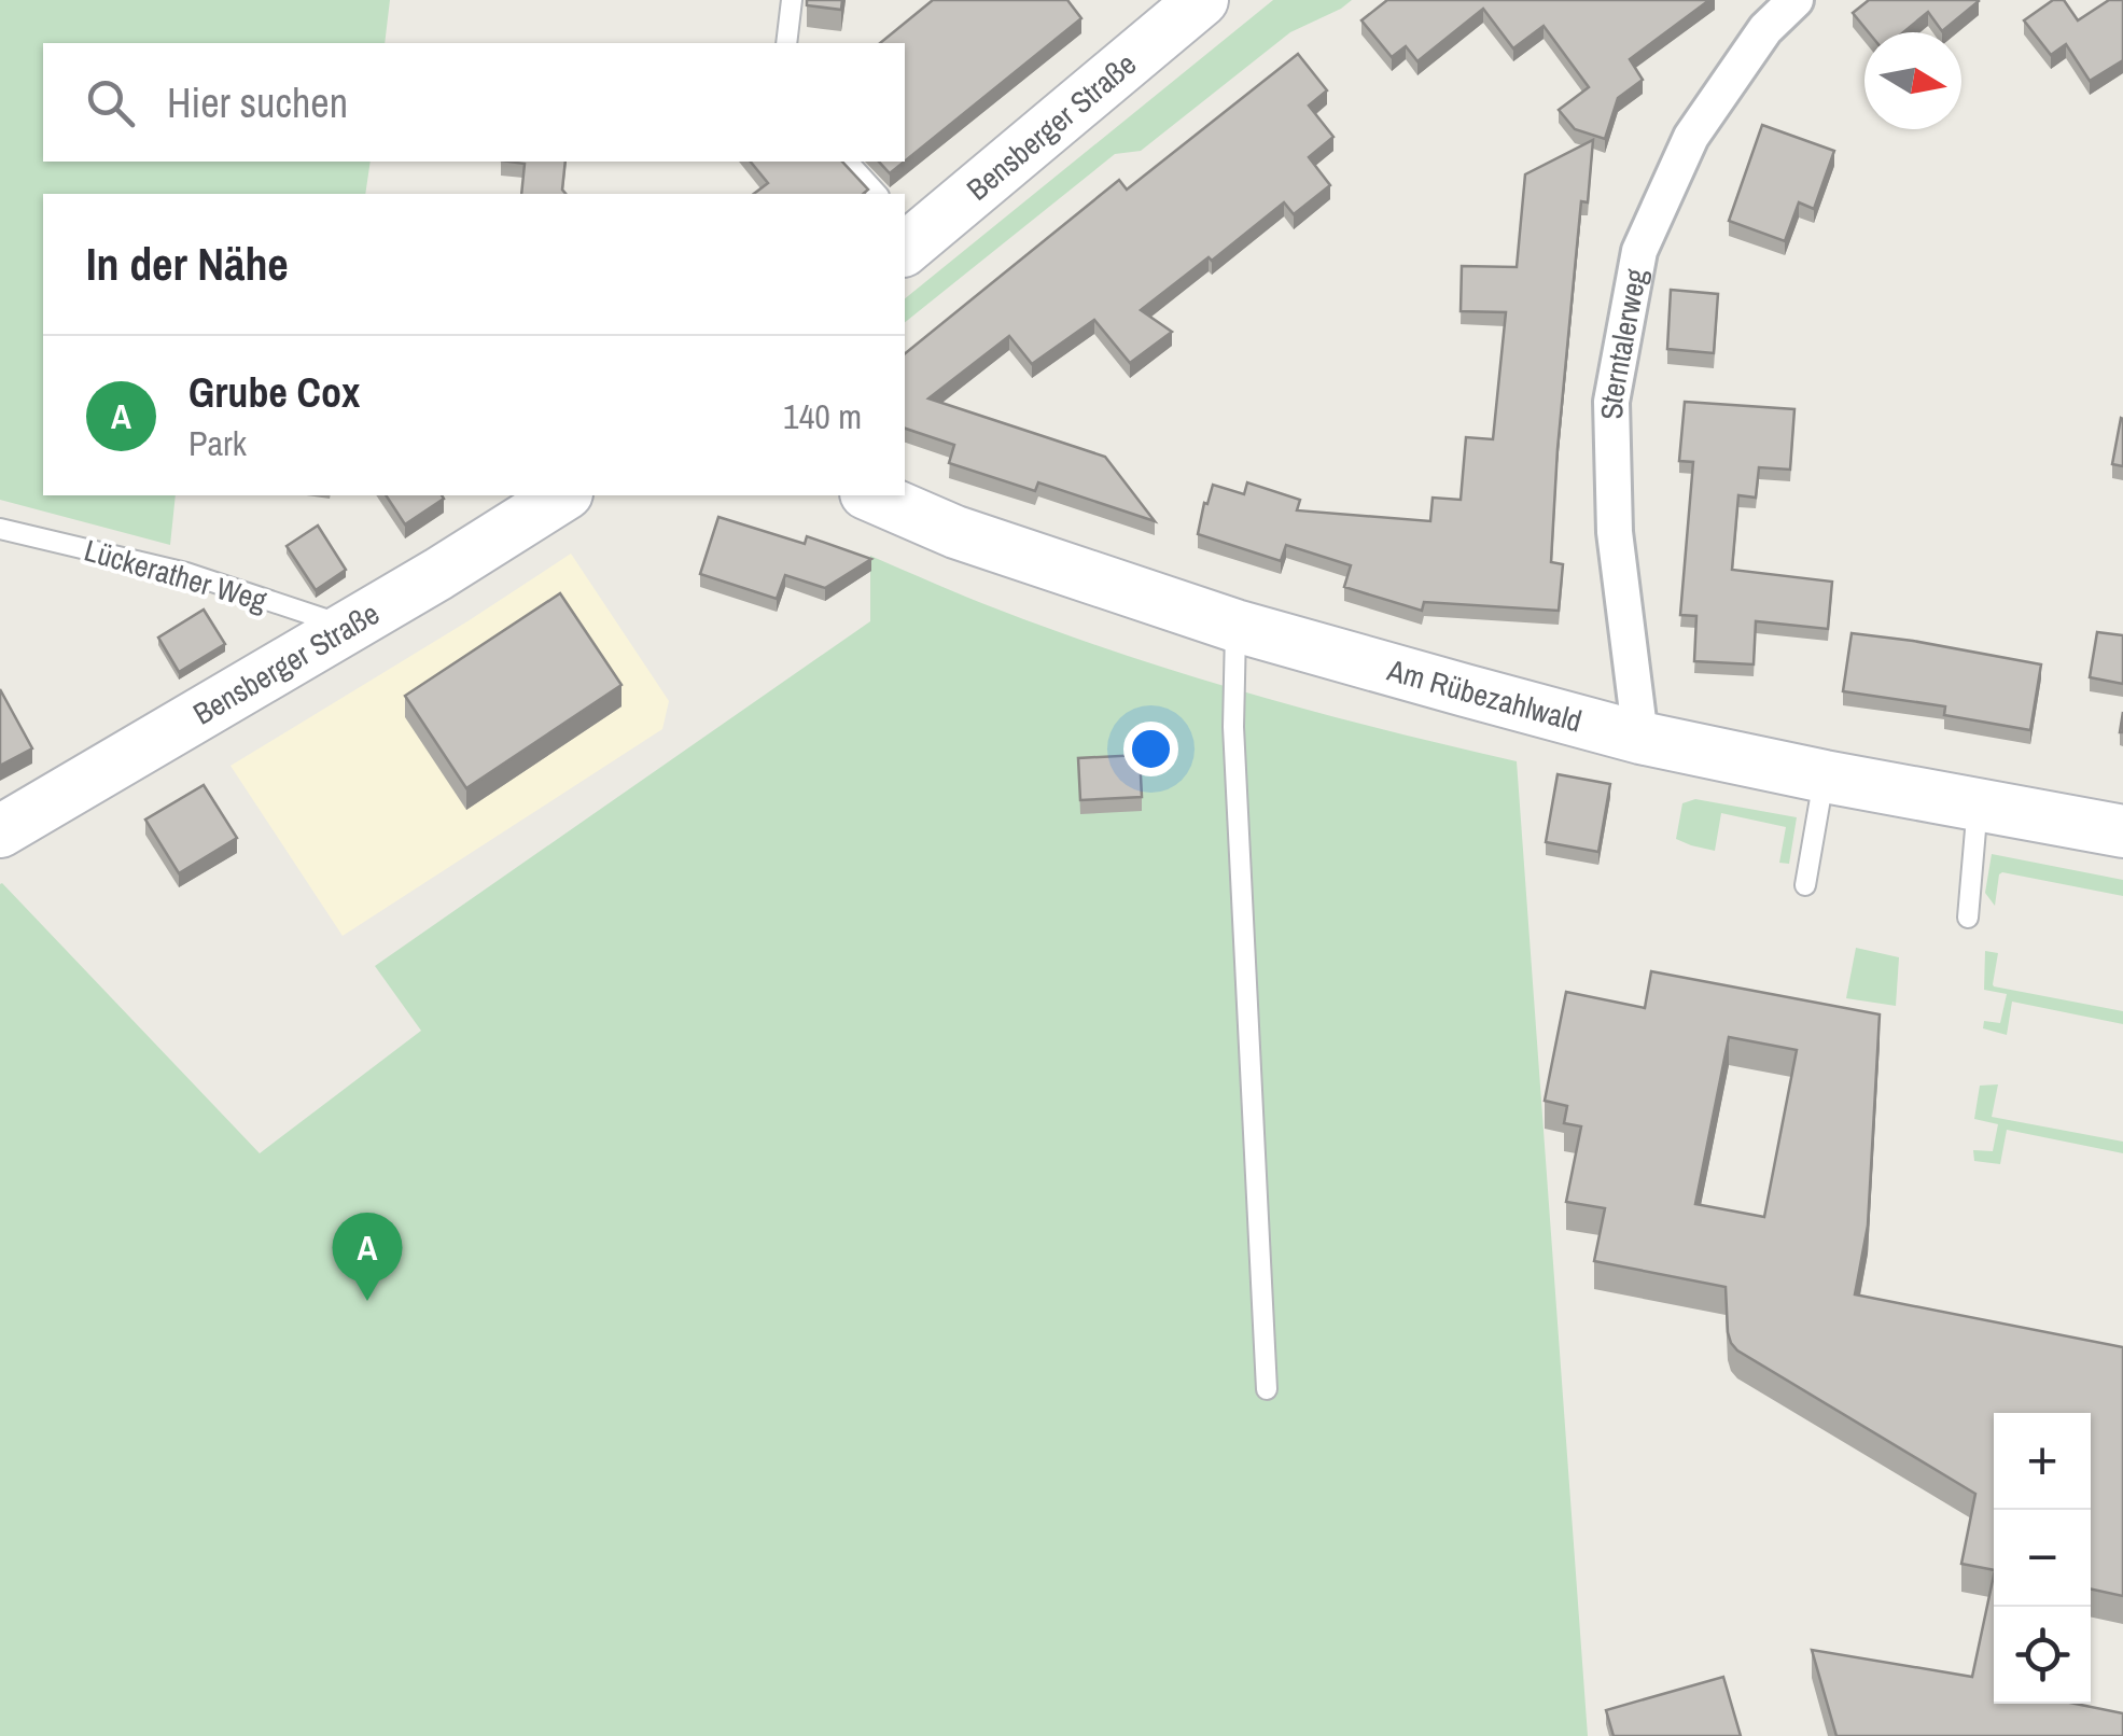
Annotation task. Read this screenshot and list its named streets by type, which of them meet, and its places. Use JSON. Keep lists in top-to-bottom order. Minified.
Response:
{"streets":{"street":["Bensberger Straße","Sterntalerweg","Am Rübezahlwald"],"lane":["Lückerather Weg"]},"crossings":[["Bensberger Straße","Lückerather Weg"],["Sterntalerweg","Am Rübezahlwald"]],"north":"right","page":{"search":"Hier suchen","heading":"In der Nähe","list":[{"mark":"A","name":"Grube Cox","note":"Park","value":"140 m"}],"pins":"A","map_buttons":["+","−"]}}
